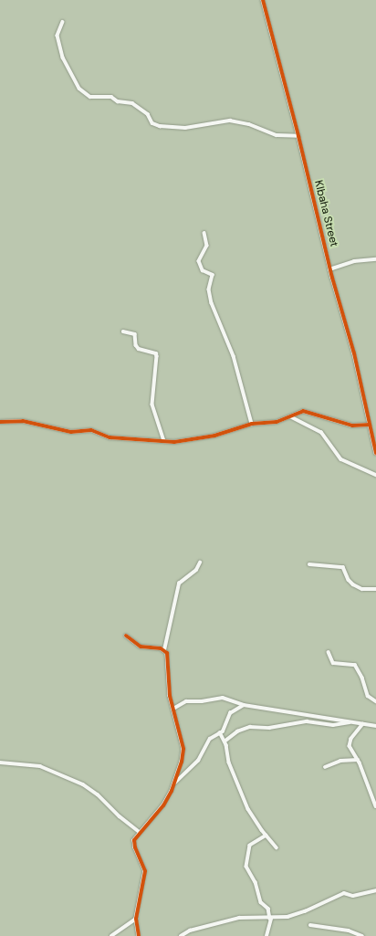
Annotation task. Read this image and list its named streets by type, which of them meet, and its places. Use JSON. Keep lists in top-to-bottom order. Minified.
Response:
{"streets":{"street":["KIbaha Street"]}}
